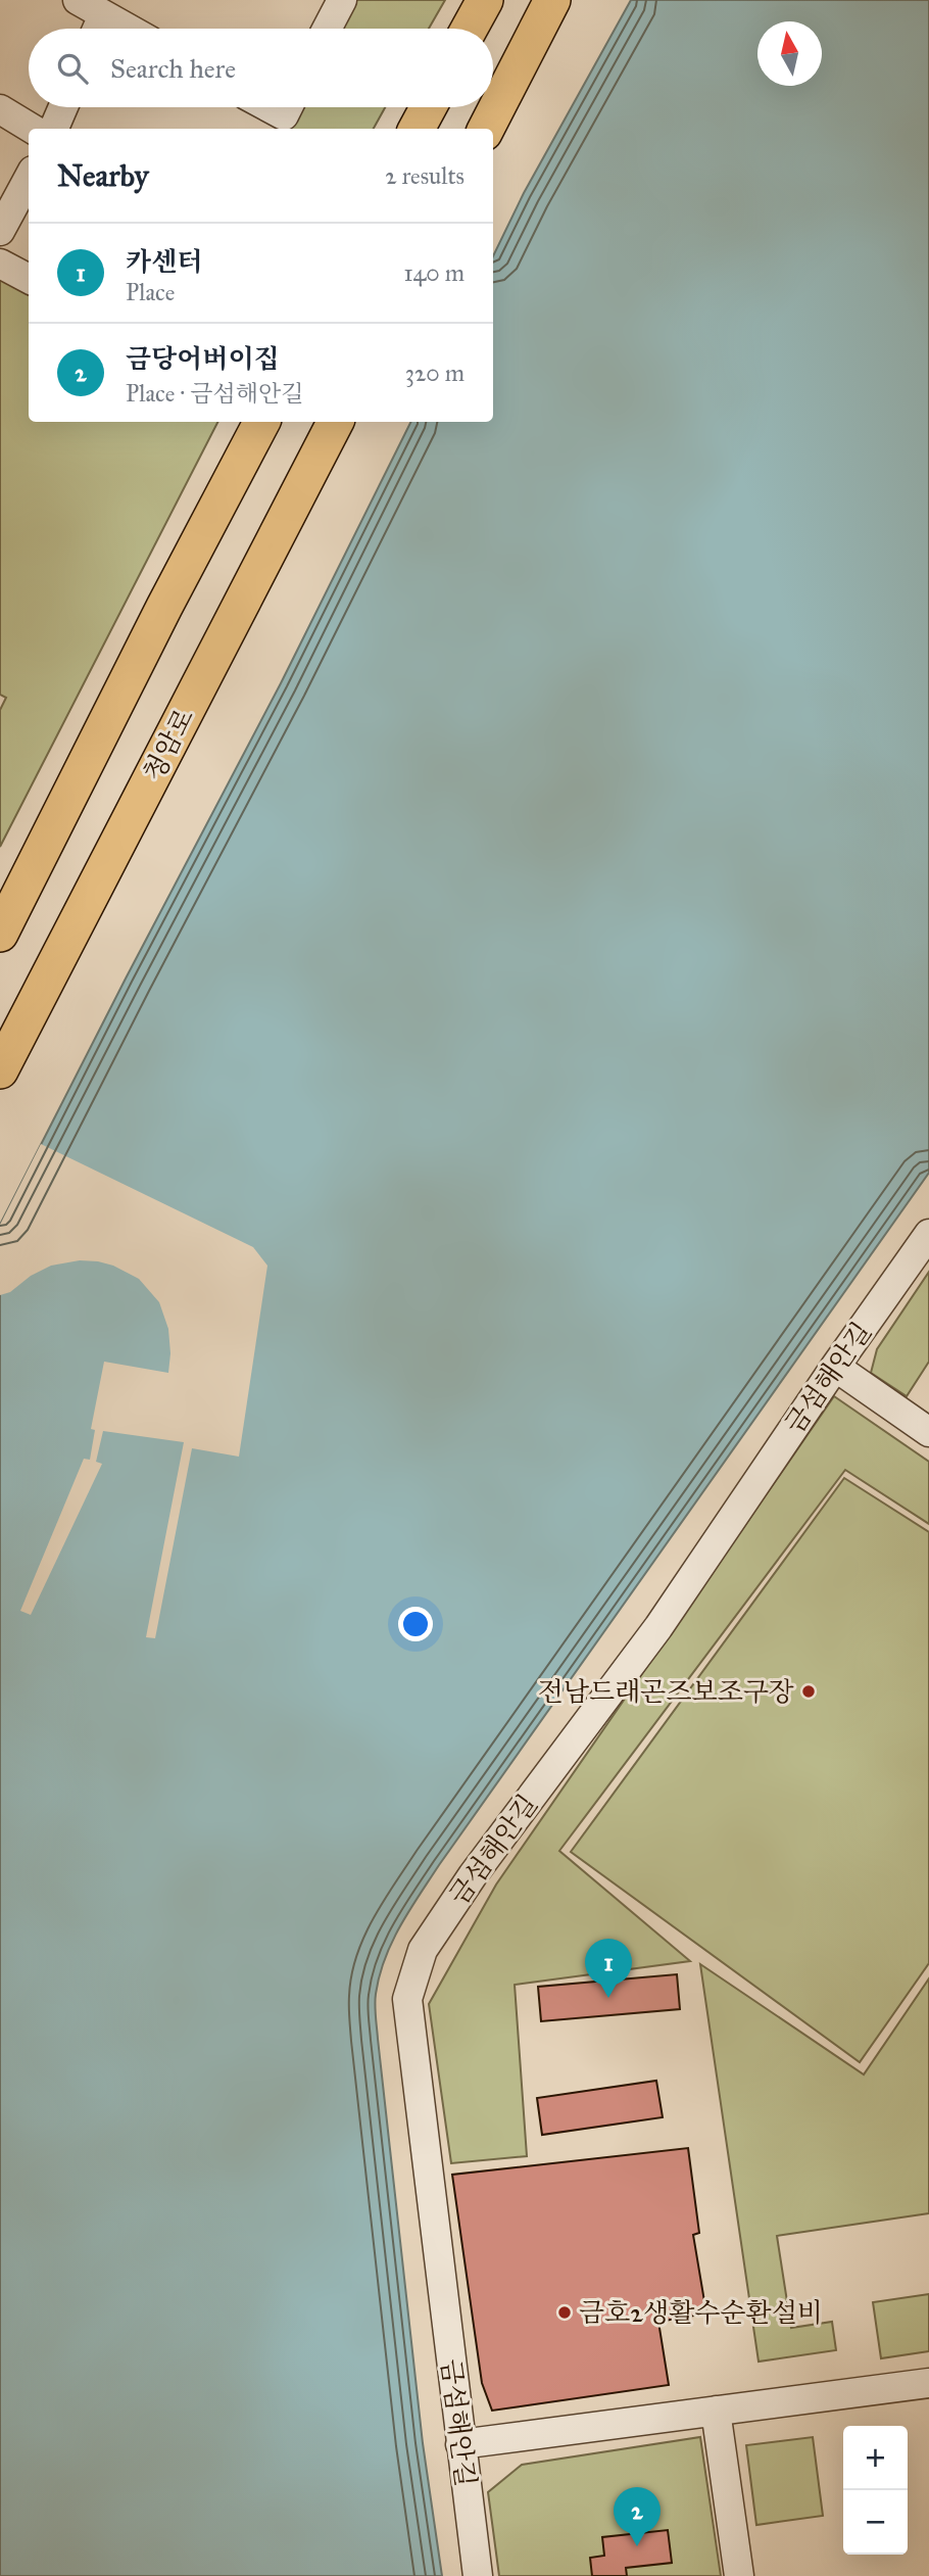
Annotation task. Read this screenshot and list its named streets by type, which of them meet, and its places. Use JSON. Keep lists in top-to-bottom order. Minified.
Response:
{"streets":{"main road":["청암로"],"street":["금섬해안길"]},"places":["전남드래곤즈보조구장","금호2생활수순환설비"],"north":"top","page":{"search":"Search here","heading":["Nearby","2 results"],"list":[{"mark":"1","name":"카센터","note":"Place","value":"140 m"},{"mark":"2","name":"금당어버이집","note":"Place · 금섬해안길","value":"320 m"}],"pins":["1","2"],"map_buttons":["+","−"]}}
